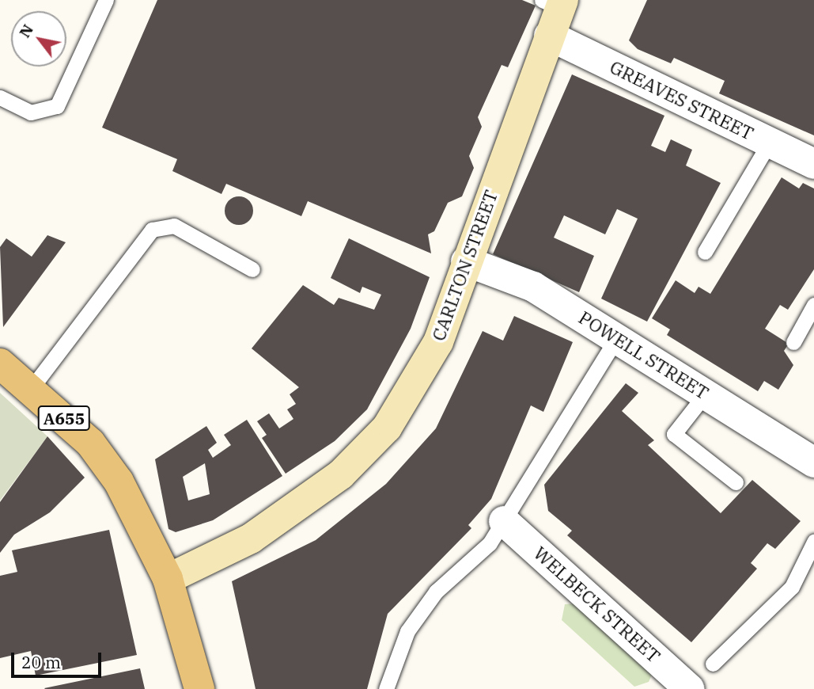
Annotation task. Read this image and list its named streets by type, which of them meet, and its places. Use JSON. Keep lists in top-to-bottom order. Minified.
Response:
{"streets":{"main road":["A655"],"street":["GREAVES STREET","CARLTON STREET","POWELL STREET","WELBECK STREET"]},"crossings":[["GREAVES STREET","CARLTON STREET"],["CARLTON STREET","POWELL STREET"],["CARLTON STREET","A655"]],"scale_bar":"20 m","north":"top left"}
